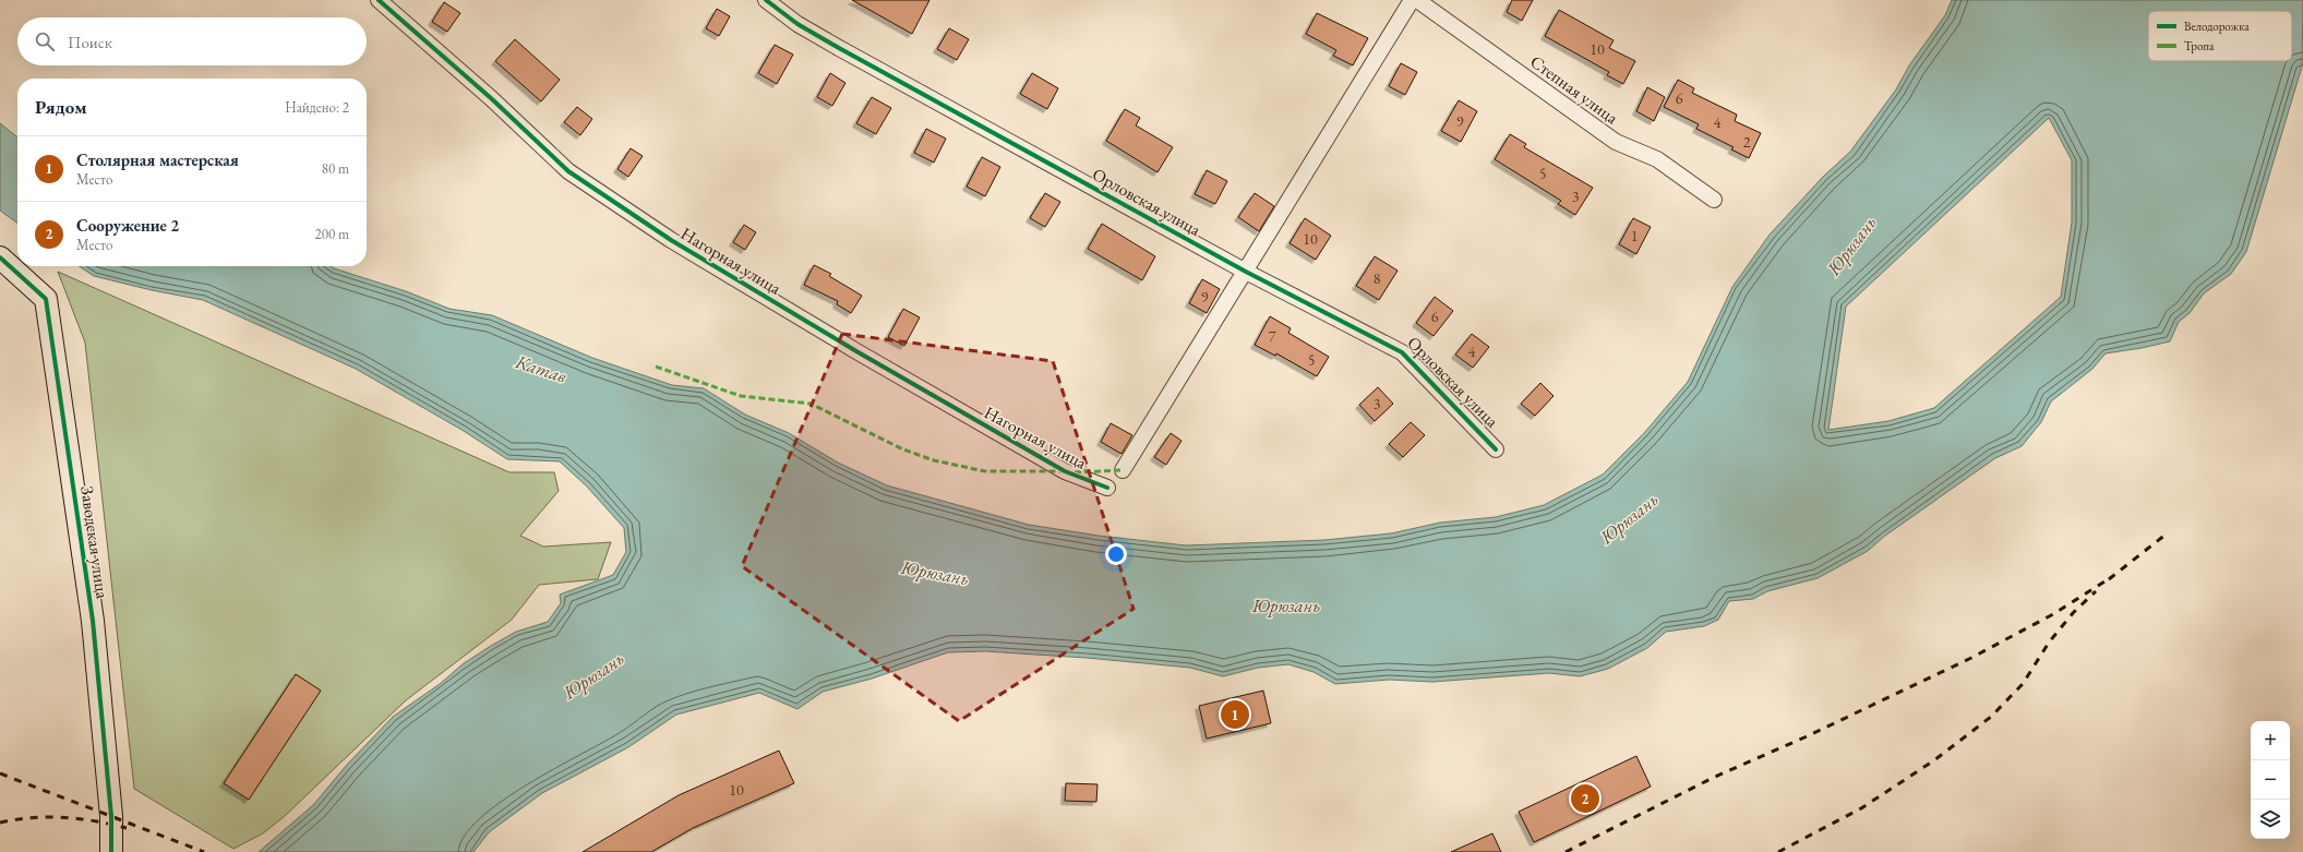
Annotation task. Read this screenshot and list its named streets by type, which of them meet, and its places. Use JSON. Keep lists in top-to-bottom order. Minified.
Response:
{"streets":{"street":["Степная улица","Орловская улица","Нагорная улица","Заводская улица"]},"water":["Юрюзань","Катав"],"house_numbers":["10","6","9","4","2","5","3","1","10","8","9","6","7","4","5","3","10"],"legend":["Велодорожка","Тропа"],"page":{"search":"Поиск","heading":["Рядом","Найдено: 2"],"list":[{"mark":"1","name":"Столярная мастерская","note":"Место","value":"80 m"},{"mark":"2","name":"Сооружение 2","note":"Место","value":"200 m"}],"pins":["1","2"],"map_buttons":["+","−"]}}
